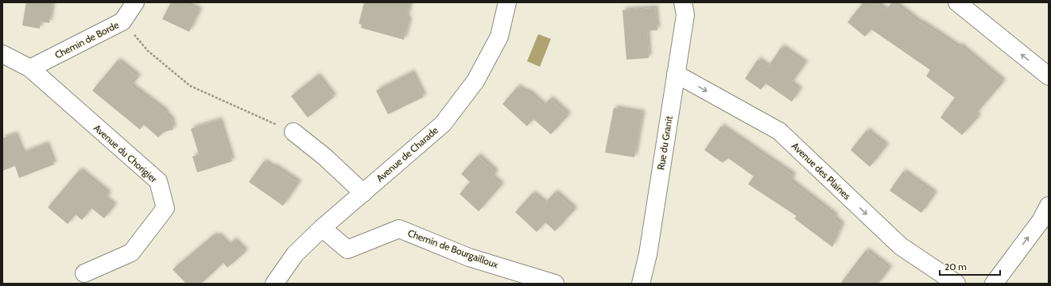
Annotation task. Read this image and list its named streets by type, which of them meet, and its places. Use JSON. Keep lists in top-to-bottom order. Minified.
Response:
{"streets":{"street":["Chemin de Borde","Rue du Granit","Avenue du Chorigier","Avenue de Charade","Avenue des Plaines","Chemin de Bourgailloux"]},"crossings":[["Chemin de Borde","Avenue du Chorigier"],["Rue du Granit","Avenue des Plaines"],["Avenue de Charade","Chemin de Bourgailloux"]],"one_way":["Avenue des Plaines"],"scale_bar":"20 m"}
